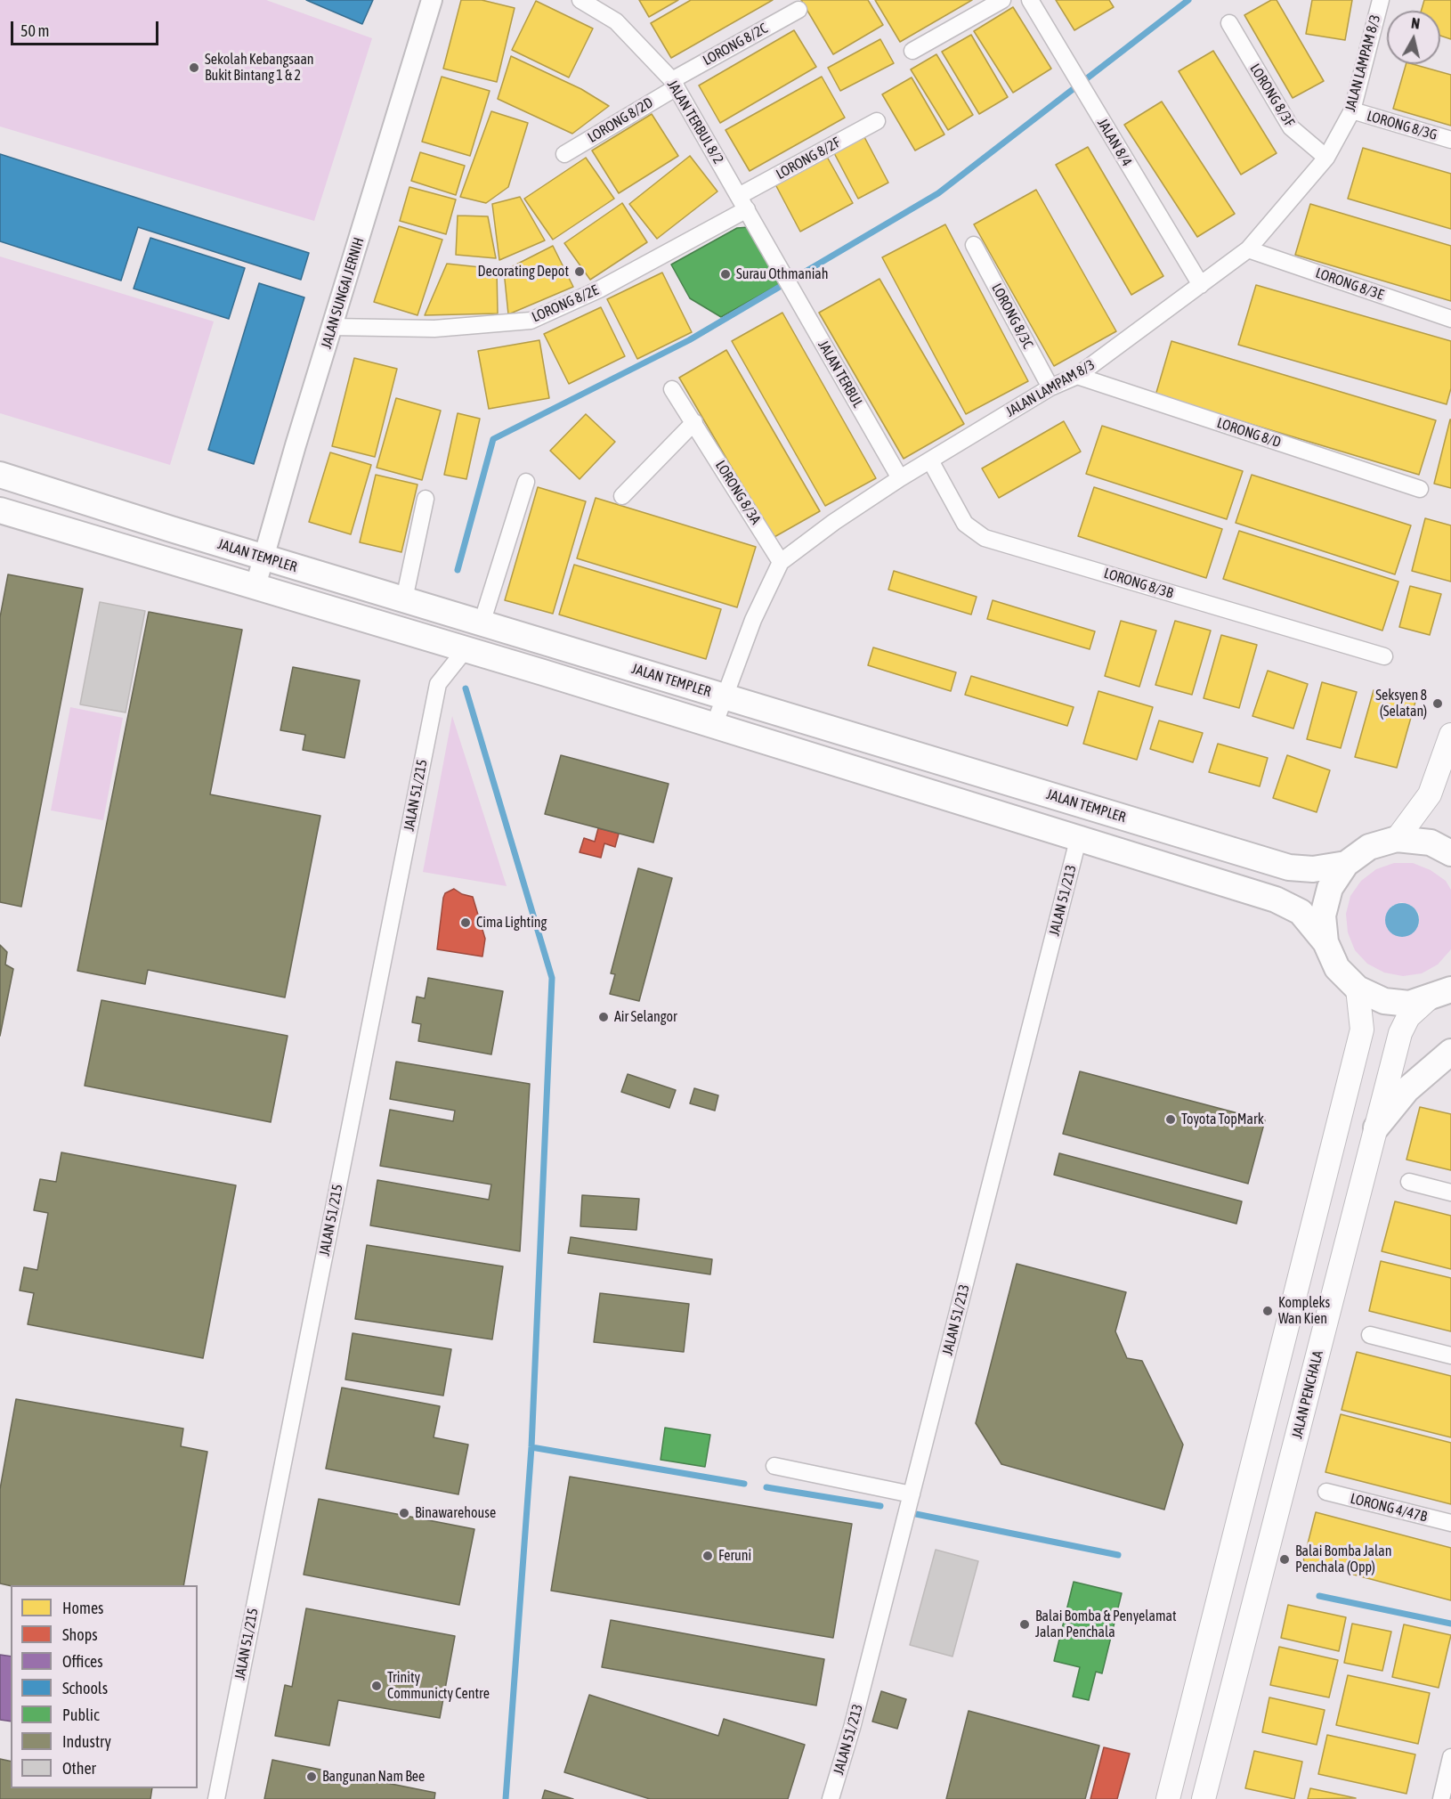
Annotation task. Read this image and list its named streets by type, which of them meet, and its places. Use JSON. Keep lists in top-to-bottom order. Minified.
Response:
{"streets":{"main road":["JALAN TEMPLER","JALAN PENCHALA"],"street":["LORONG 8/2C","JALAN LAMPAM 8/3","LORONG 8/3F","LORONG 8/2D","JALAN TERBUL 8/2","LORONG 8/3G","JALAN 8/4","LORONG 8/2F","LORONG 8/3E","JALAN SUNGAI JERNIH","LORONG 8/2E","LORONG 8/3C","JALAN TERBUL","LORONG 8/D","LORONG 8/3A","LORONG 8/3B","JALAN 51/215","JALAN 51/213","LORONG 4/47B"]},"crossings":[["LORONG 8/2C","LORONG 8/2D"],["LORONG 8/2C","JALAN TERBUL 8/2"],["JALAN LAMPAM 8/3","LORONG 8/3F"],["JALAN LAMPAM 8/3","LORONG 8/3G"],["JALAN LAMPAM 8/3","JALAN 8/4"],["JALAN LAMPAM 8/3","LORONG 8/3E"],["JALAN LAMPAM 8/3","LORONG 8/3C"],["JALAN LAMPAM 8/3","JALAN TERBUL"],["JALAN LAMPAM 8/3","LORONG 8/D"],["JALAN LAMPAM 8/3","LORONG 8/3A"],["JALAN LAMPAM 8/3","JALAN TEMPLER"],["JALAN LAMPAM 8/3","LORONG 8/3B"],["LORONG 8/2D","JALAN TERBUL 8/2"],["JALAN TERBUL 8/2","LORONG 8/2F"],["JALAN TERBUL 8/2","LORONG 8/2E"],["JALAN TERBUL 8/2","JALAN TERBUL"],["LORONG 8/2F","LORONG 8/2E"],["JALAN SUNGAI JERNIH","LORONG 8/2E"],["JALAN SUNGAI JERNIH","JALAN TEMPLER"],["JALAN TEMPLER","JALAN 51/215"],["JALAN TEMPLER","JALAN 51/213"]],"places":["Sekolah Kebangsaan Bukit Bintang 1 & 2","Decorating Depot","Surau Othmaniah","Seksyen 8 (Selatan)","Cima Lighting","Air Selangor","Toyota TopMark","Kompleks Wan Kien","Binawarehouse","Feruni","Balai Bomba Jalan Penchala (Opp)","Balai Bomba & Penyelamat Jalan Penchala","Trinity Communicty Centre","Bangunan Nam Bee"],"legend":["Homes","Shops","Offices","Schools","Public","Industry","Other"],"scale_bar":"50 m","north":"top"}
